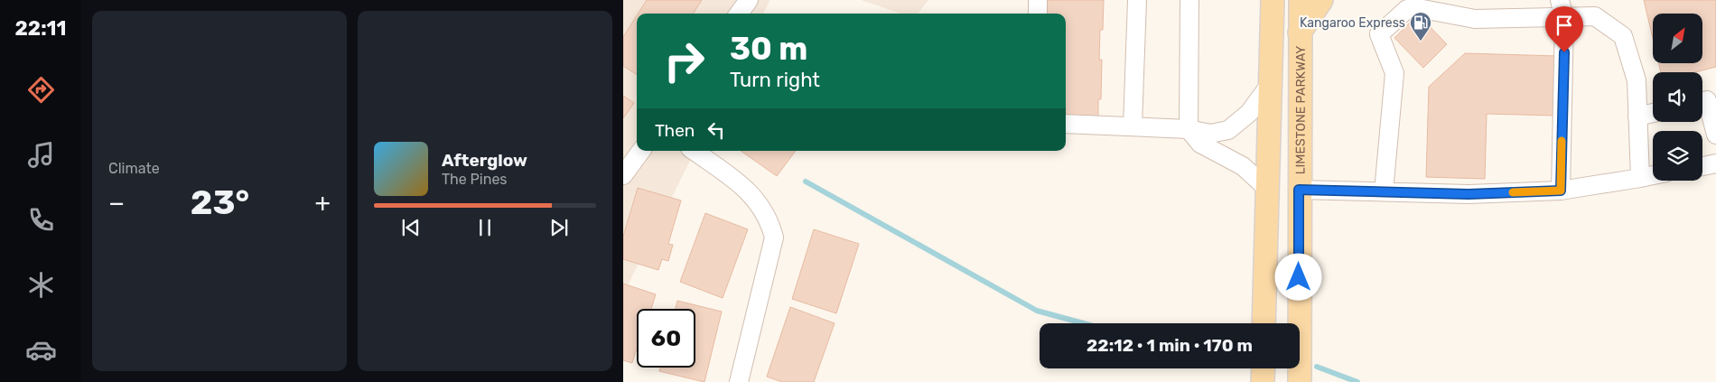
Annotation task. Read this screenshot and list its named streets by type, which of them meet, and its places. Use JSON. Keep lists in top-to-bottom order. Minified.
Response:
{"streets":{"main road":["LIMESTONE PARKWAY"]},"places":{"fuel station":["Kangaroo Express"]},"north":"top right","page":{"tabs":"22:11","tile":"Climate","turn":["30 m","Turn right"],"then":"Then","song":["Afterglow","The Pines"],"heat":["−","23°","+"],"limit":"60","trip":"22:12 · 1 min · 170 m"}}
